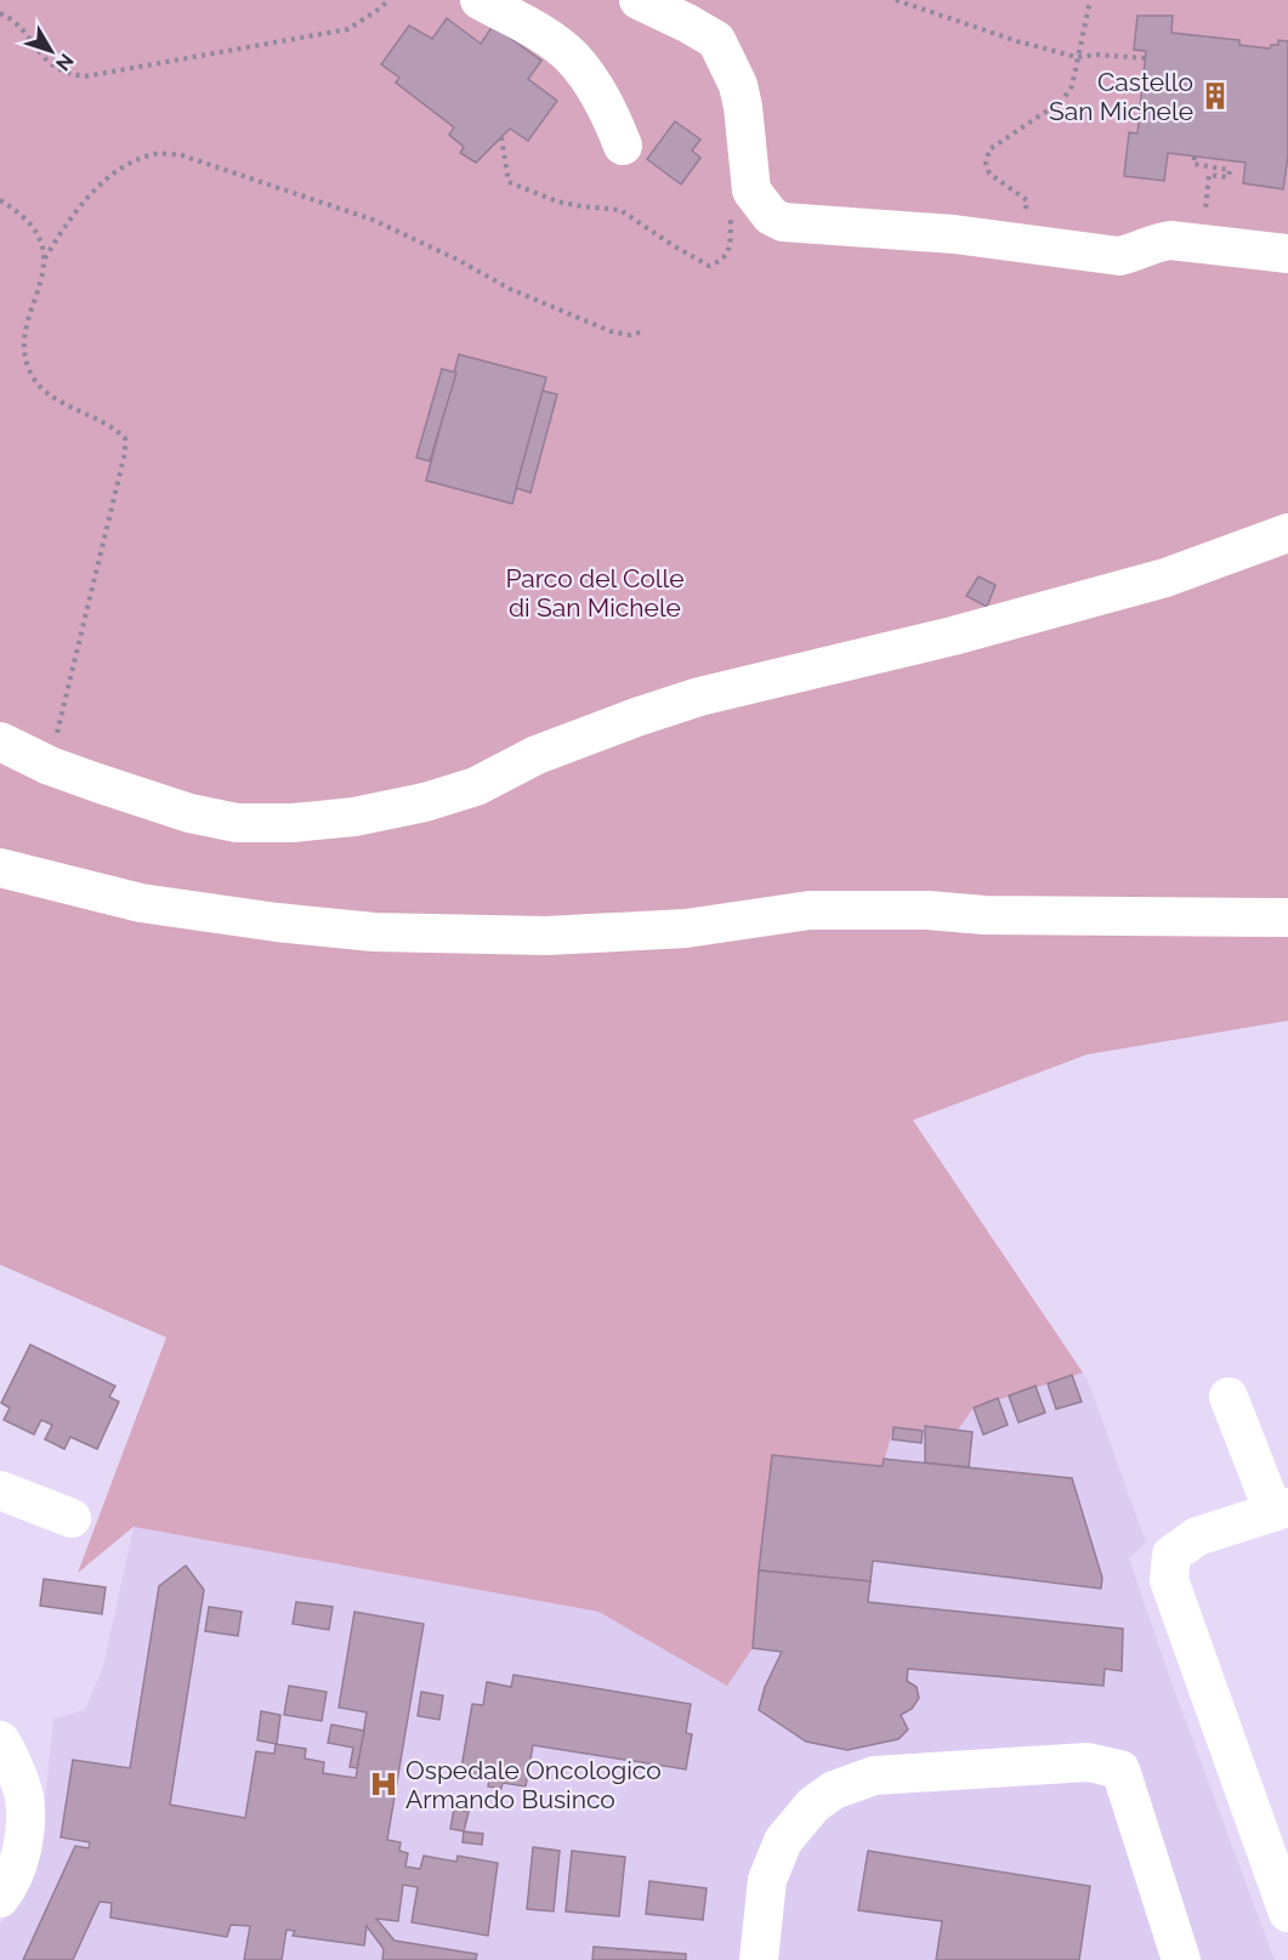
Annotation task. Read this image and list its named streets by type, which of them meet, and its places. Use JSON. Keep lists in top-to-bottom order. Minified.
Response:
{"parks":["Parco del Colle di San Michele"],"places":{"building":["Castello San Michele"],"hospital":["Ospedale Oncologico Armando Businco"]},"north":"bottom right"}
